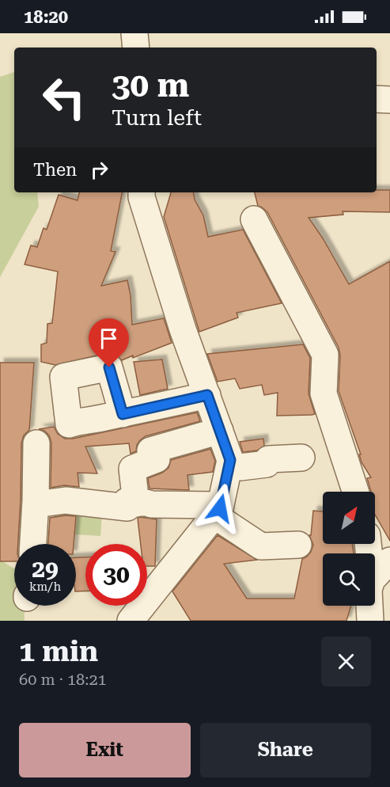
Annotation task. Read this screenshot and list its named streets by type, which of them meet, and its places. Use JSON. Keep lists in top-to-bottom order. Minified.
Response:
{"north":"top right","page":{"status":"18:20","turn":["30 m","Turn left"],"then":"Then","speed":"29 km/h","limit":"30","heading":["1 min","60 m · 18:21"],"buttons":["Exit","Share"]}}
